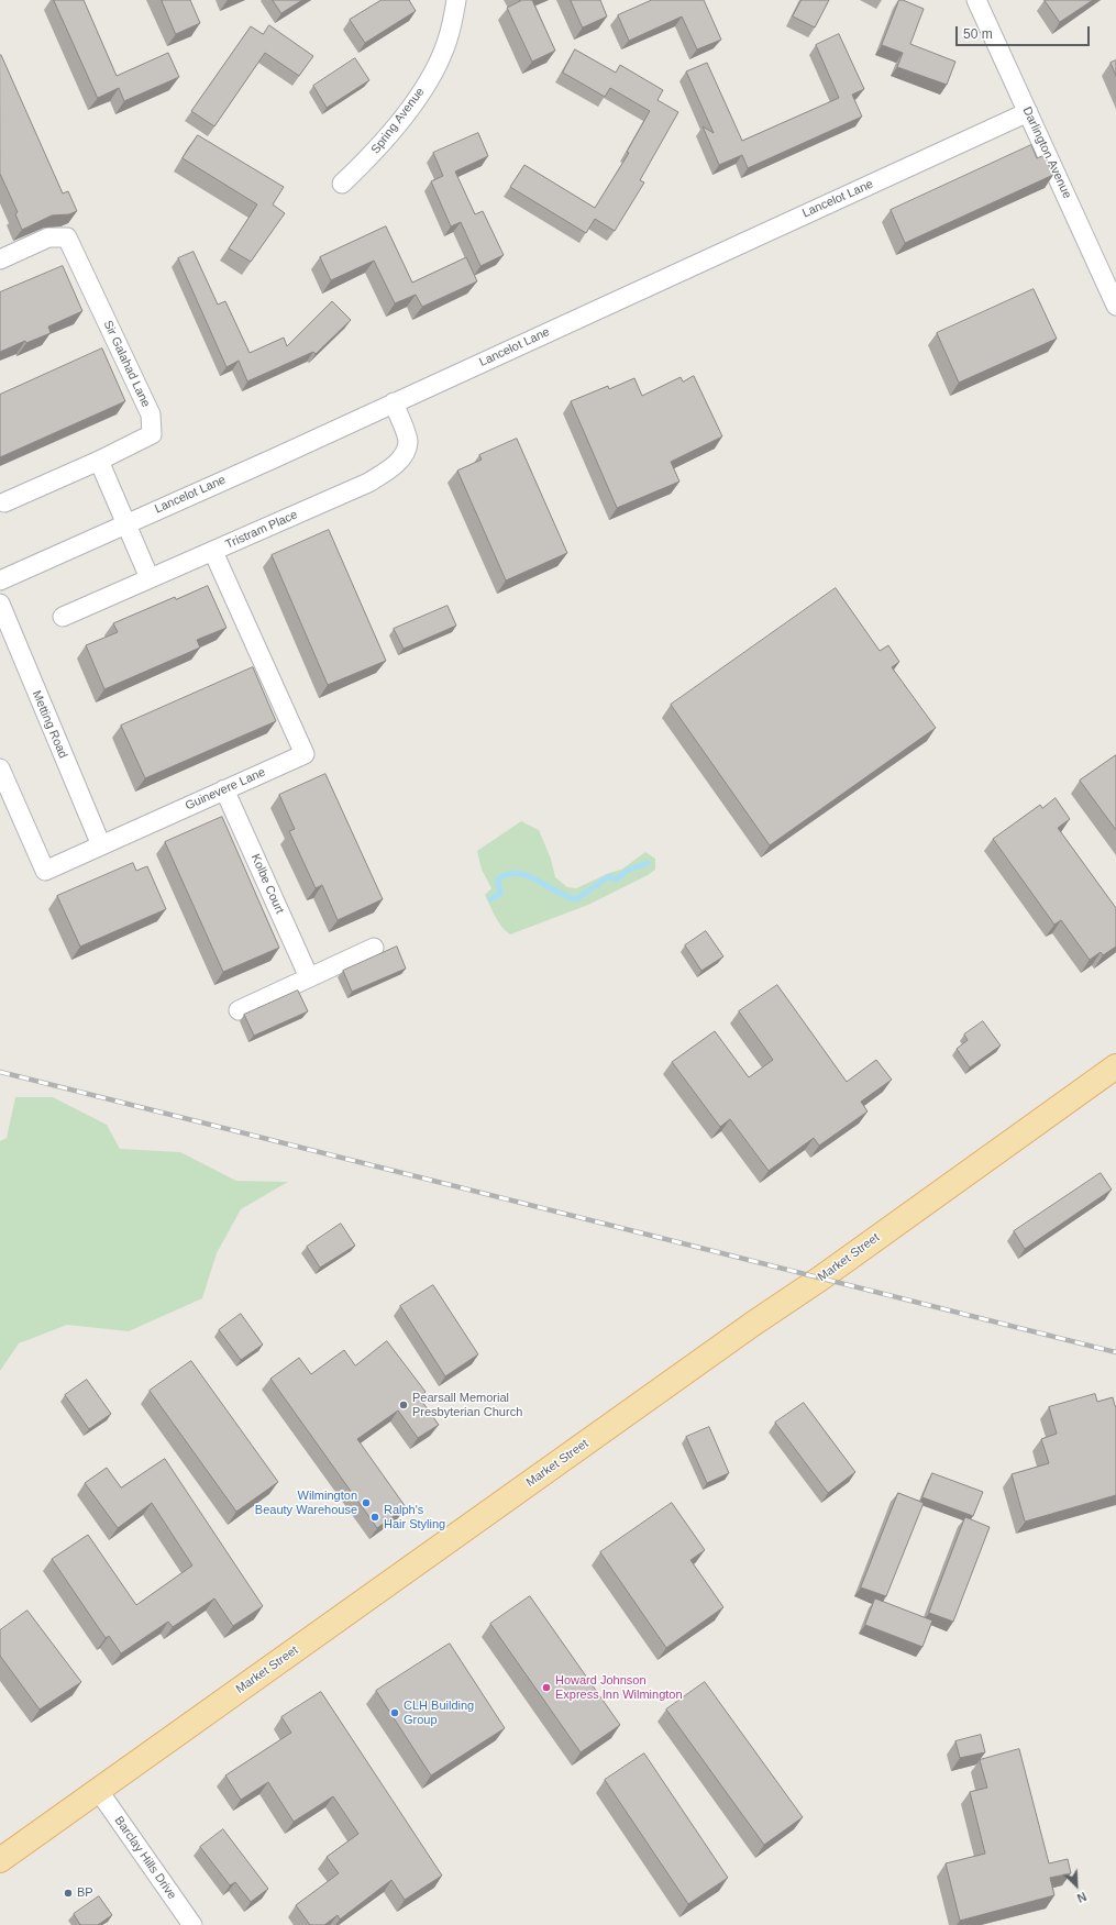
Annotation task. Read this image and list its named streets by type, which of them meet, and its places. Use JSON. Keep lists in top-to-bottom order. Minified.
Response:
{"streets":{"main road":["Market Street"],"street":["Spring Avenue","Darlington Avenue","Lancelot Lane","Sir Galahad Lane","Tristram Place","Metting Road","Guinevere Lane","Kolbe Court","Barclay Hills Drive"]},"crossings":[["Darlington Avenue","Lancelot Lane"],["Lancelot Lane","Tristram Place"],["Tristram Place","Guinevere Lane"],["Metting Road","Guinevere Lane"],["Guinevere Lane","Kolbe Court"],["Market Street","Barclay Hills Drive"]],"places":["Pearsall Memorial Presbyterian Church","Wilmington Beauty Warehouse","Ralph's Hair Styling","Howard Johnson Express Inn Wilmington","CLH Building Group","BP"],"scale_bar":"50 m","north":"bottom right"}
